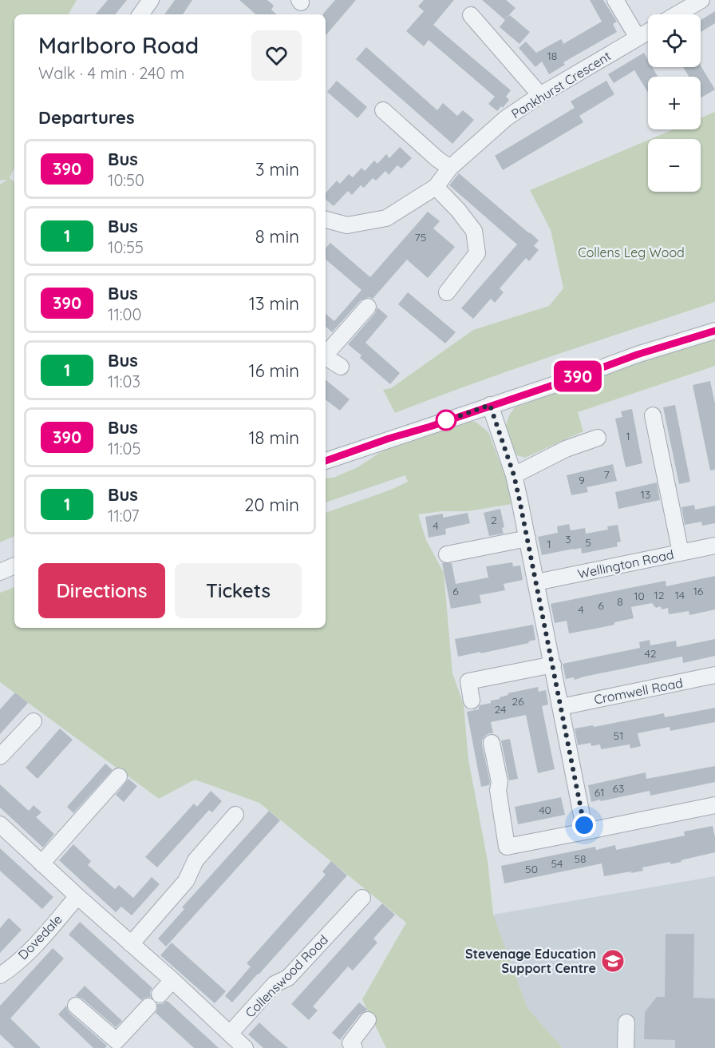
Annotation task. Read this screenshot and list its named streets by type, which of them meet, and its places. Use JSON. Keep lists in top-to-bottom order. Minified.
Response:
{"streets":{"street":["Pankhurst Crescent","Wellington Road","Cromwell Road","Dovedale","Collenswood Road"]},"parks":["Collens Leg Wood"],"places":{"school or university":["Stevenage Education Support Centre"]},"lines":["bus line 390"],"house_numbers":["18","75","1","7","9","13","2","4","3","5","1","6","16","12","14","10","8","6","4","42","26","24","51","63","61","40","58","54","50"],"page":{"on_map":"390","map_buttons":["+","−"],"heading":[["Marlboro Road","Walk · 4 min · 240 m"],"Departures"],"list":[{"mark":"390","name":"Bus","note":"10:50","value":"3 min"},{"mark":"1","name":"Bus","note":"10:55","value":"8 min"},{"mark":"390","name":"Bus","note":"11:00","value":"13 min"},{"mark":"1","name":"Bus","note":"11:03","value":"16 min"},{"mark":"390","name":"Bus","note":"11:05","value":"18 min"},{"mark":"1","name":"Bus","note":"11:07","value":"20 min"}],"buttons":["Directions","Tickets"]}}
